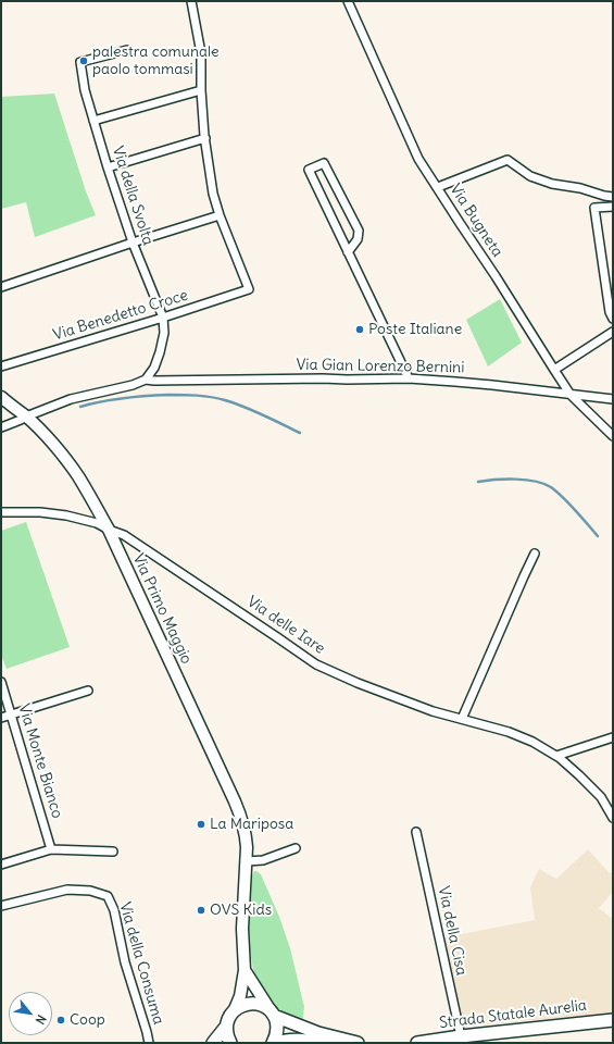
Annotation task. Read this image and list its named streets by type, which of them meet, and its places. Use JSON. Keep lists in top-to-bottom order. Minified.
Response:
{"streets":{"main road":["Strada Statale Aurelia"],"street":["Via della Svolta","Via Bugneta","Via Benedetto Croce","Via Gian Lorenzo Bernini","Via Primo Maggio","Via delle Iare","Via Monte Bianco","Via della Cisa","Via della Consuma"]},"crossings":[["Via della Svolta","Via Benedetto Croce"],["Via della Svolta","Via Gian Lorenzo Bernini"],["Via Bugneta","Via Gian Lorenzo Bernini"],["Via Primo Maggio","Via delle Iare"],["Via della Cisa","Strada Statale Aurelia"]],"places":["palestra comunale paolo tommasi","Poste Italiane","La Mariposa","OVS Kids","Coop"],"north":"bottom right"}
